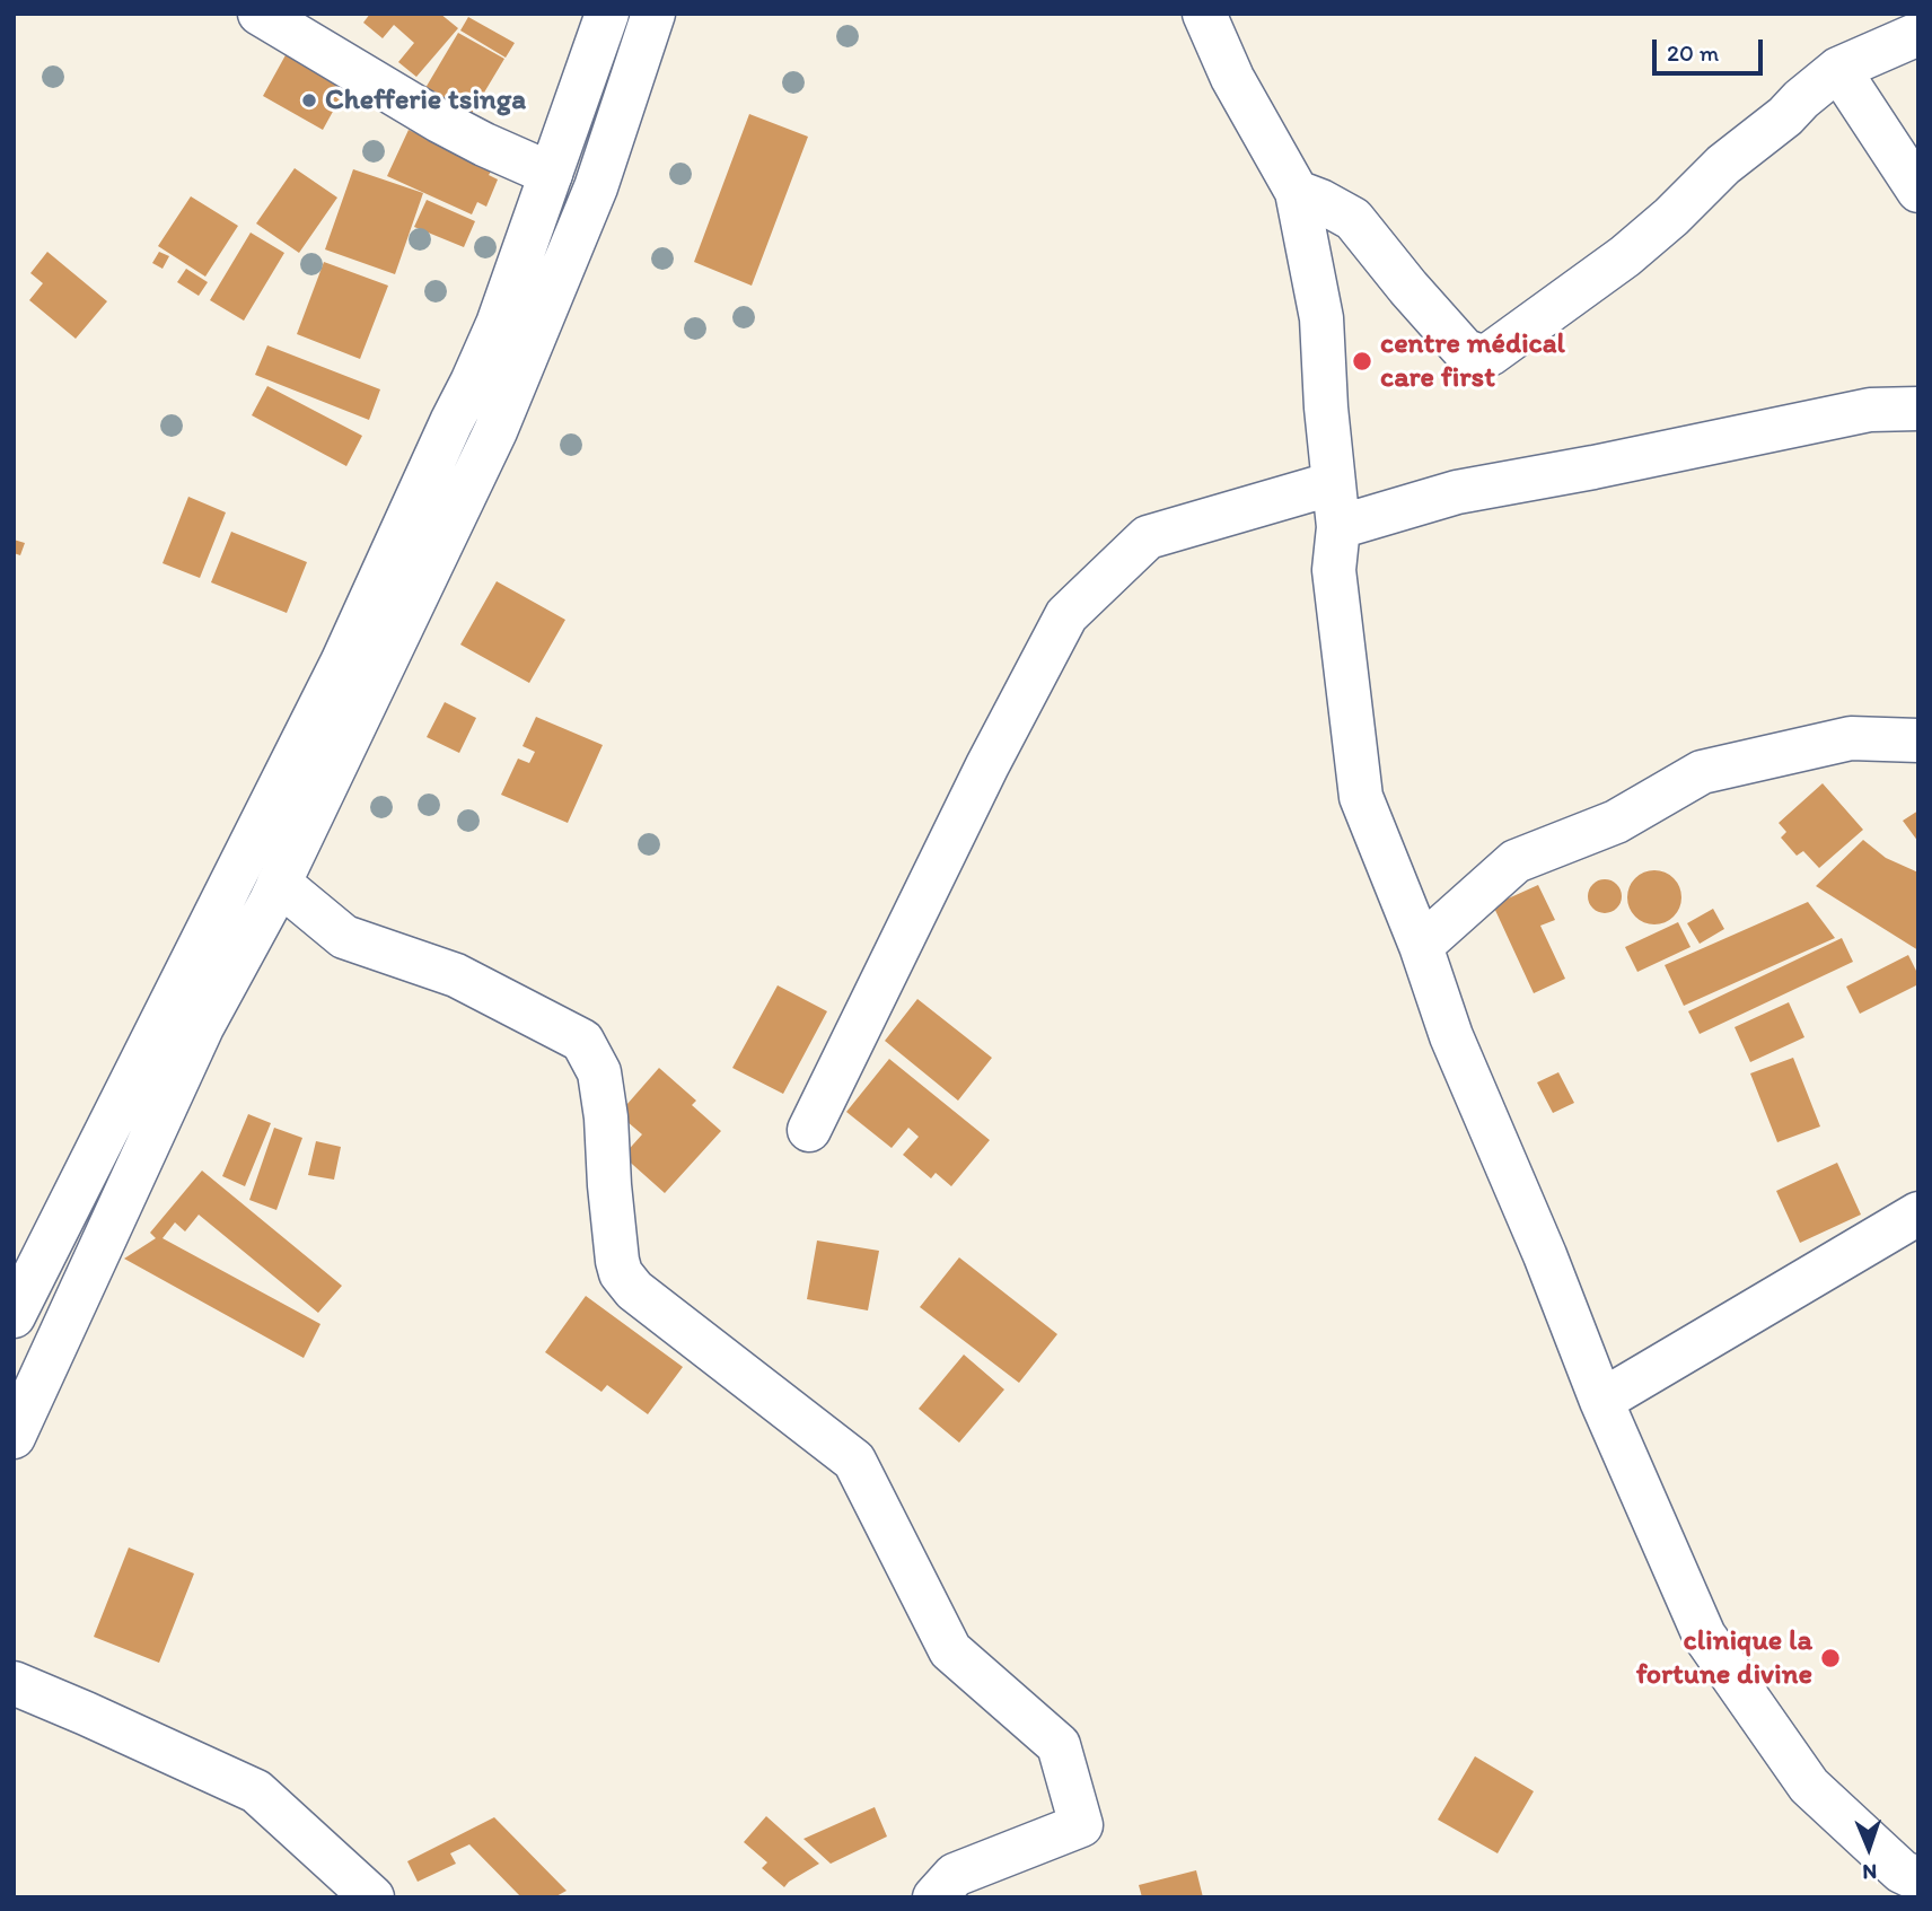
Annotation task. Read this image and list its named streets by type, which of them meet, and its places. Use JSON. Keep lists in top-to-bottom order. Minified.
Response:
{"places":["Chefferie tsinga","centre médical care first","clinique la fortune divine"],"scale_bar":"20 m","north":"bottom"}
